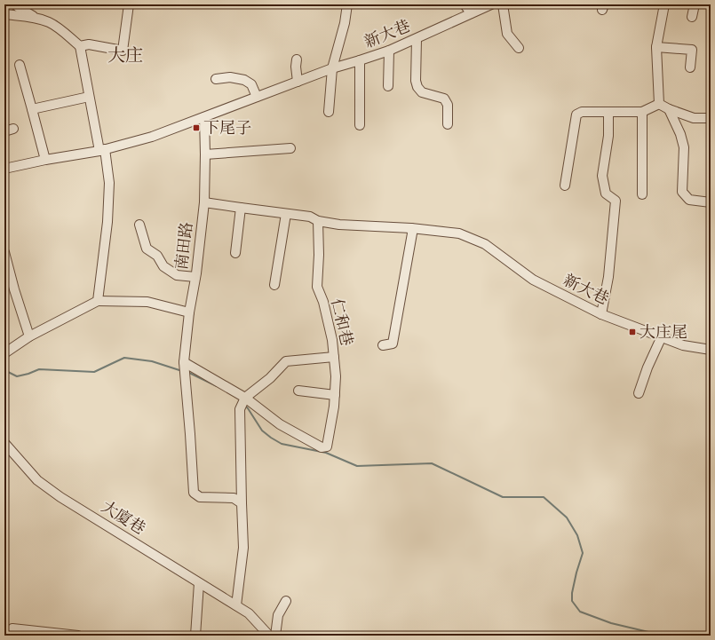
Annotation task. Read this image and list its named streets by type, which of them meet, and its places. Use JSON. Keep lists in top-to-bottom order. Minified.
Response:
{"streets":{"street":["新大巷","南田路","仁和巷","大廈巷"]},"districts":["大庄"],"places":{"transit":["下尾子","大庄尾"]}}
